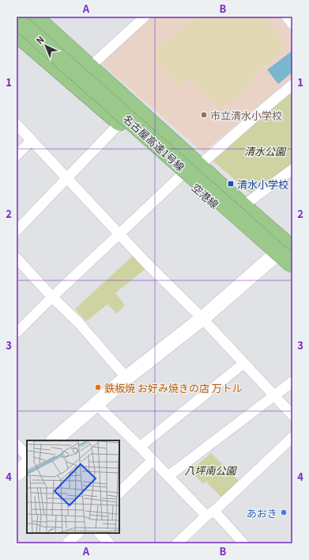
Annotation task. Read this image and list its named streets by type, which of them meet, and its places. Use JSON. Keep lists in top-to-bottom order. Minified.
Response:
{"streets":{"highway":["名古屋高速1号線","空港線"]},"crossings":[["名古屋高速1号線","空港線"]],"parks":["清水公園","八坪南公園"],"places":{"other":["市立清水小学校","鉄板焼 お好み焼きの店 万トル","あおき"],"transit":["清水小学校"]},"north":"top left","grid":{"columns":["A","B"],"rows":["1","2","3","4"]}}
